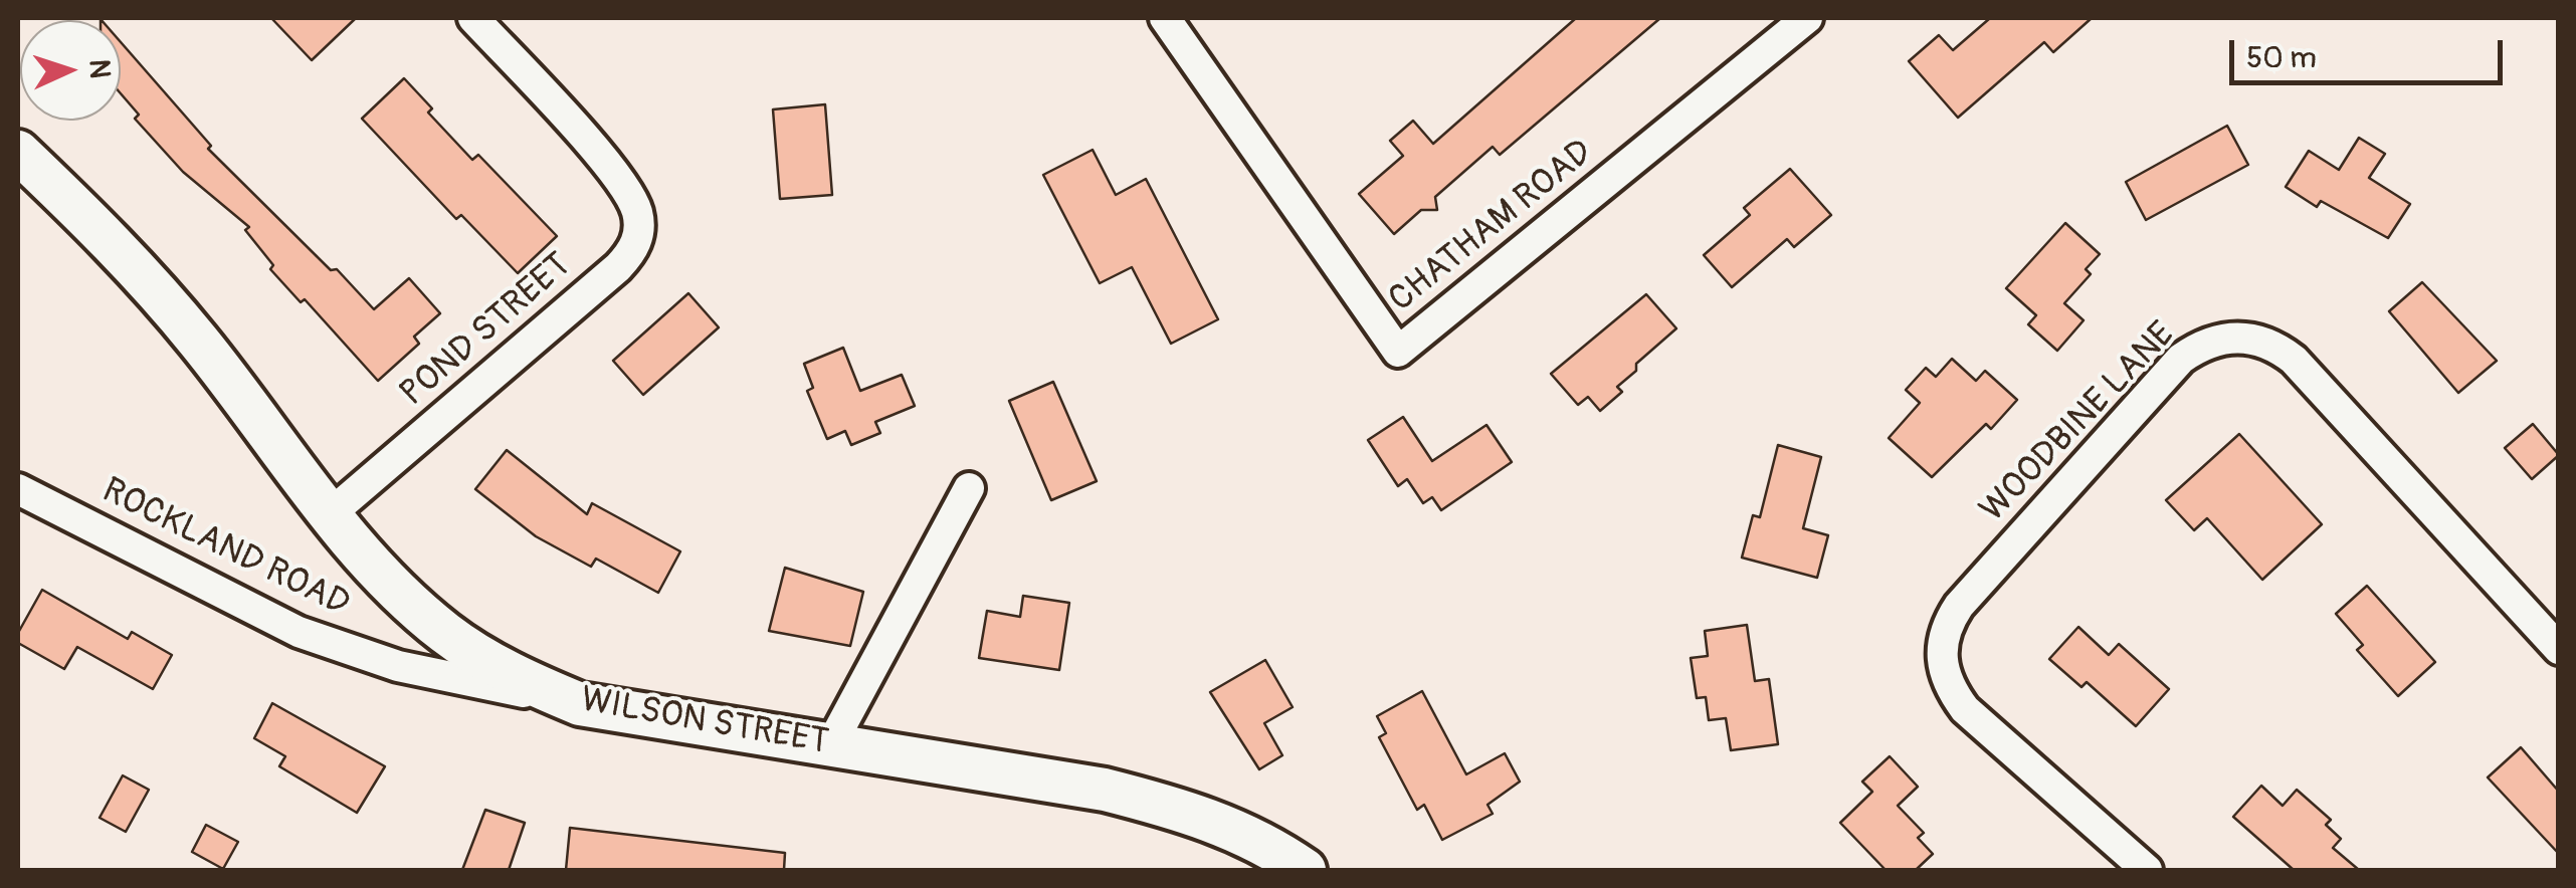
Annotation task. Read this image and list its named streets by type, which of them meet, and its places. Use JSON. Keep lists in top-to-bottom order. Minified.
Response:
{"streets":{"main road":["WILSON STREET"],"street":["CHATHAM ROAD","POND STREET","WOODBINE LANE","ROCKLAND ROAD"]},"crossings":[["POND STREET","WILSON STREET"],["ROCKLAND ROAD","WILSON STREET"]],"scale_bar":"50 m","north":"right"}
